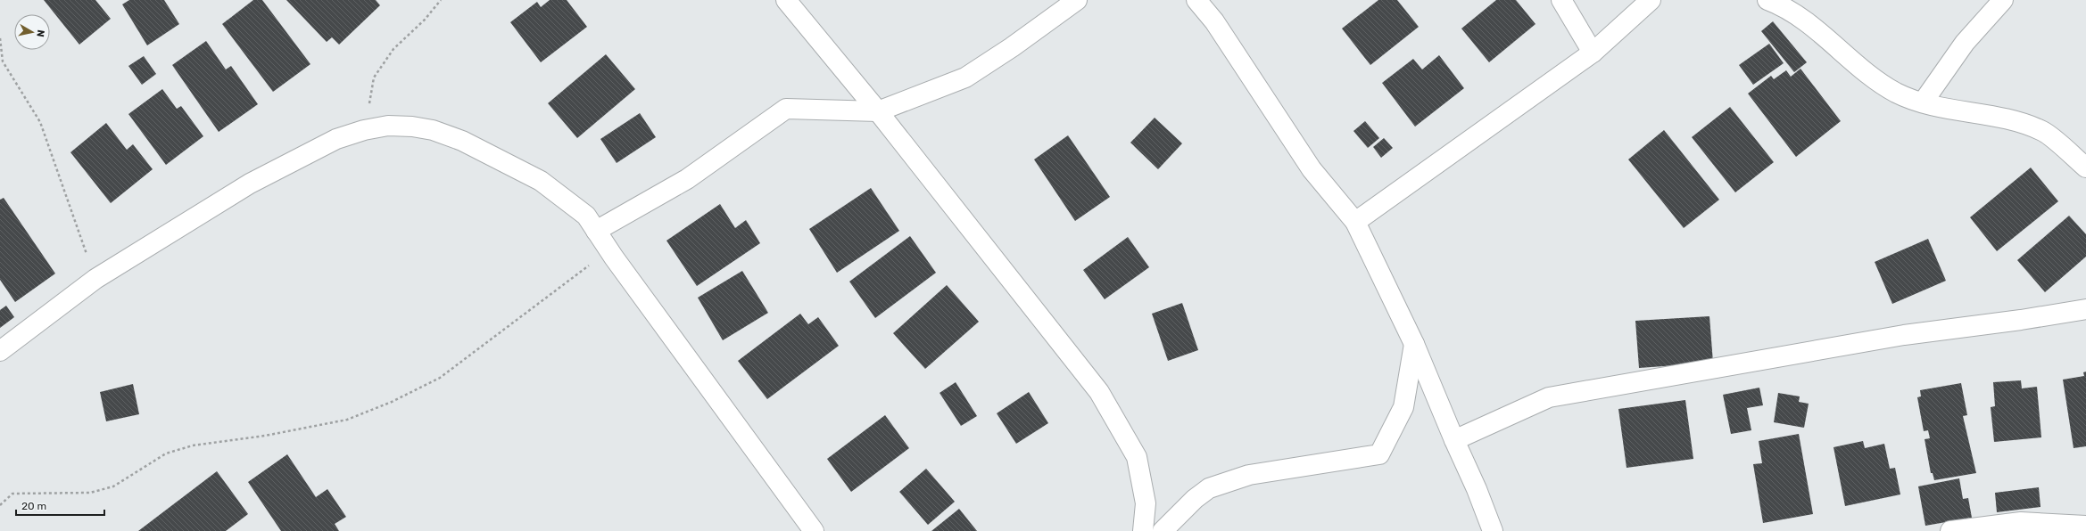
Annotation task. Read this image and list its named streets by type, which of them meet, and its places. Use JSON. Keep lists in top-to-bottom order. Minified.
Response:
{"scale_bar":"20 m","north":"right"}
